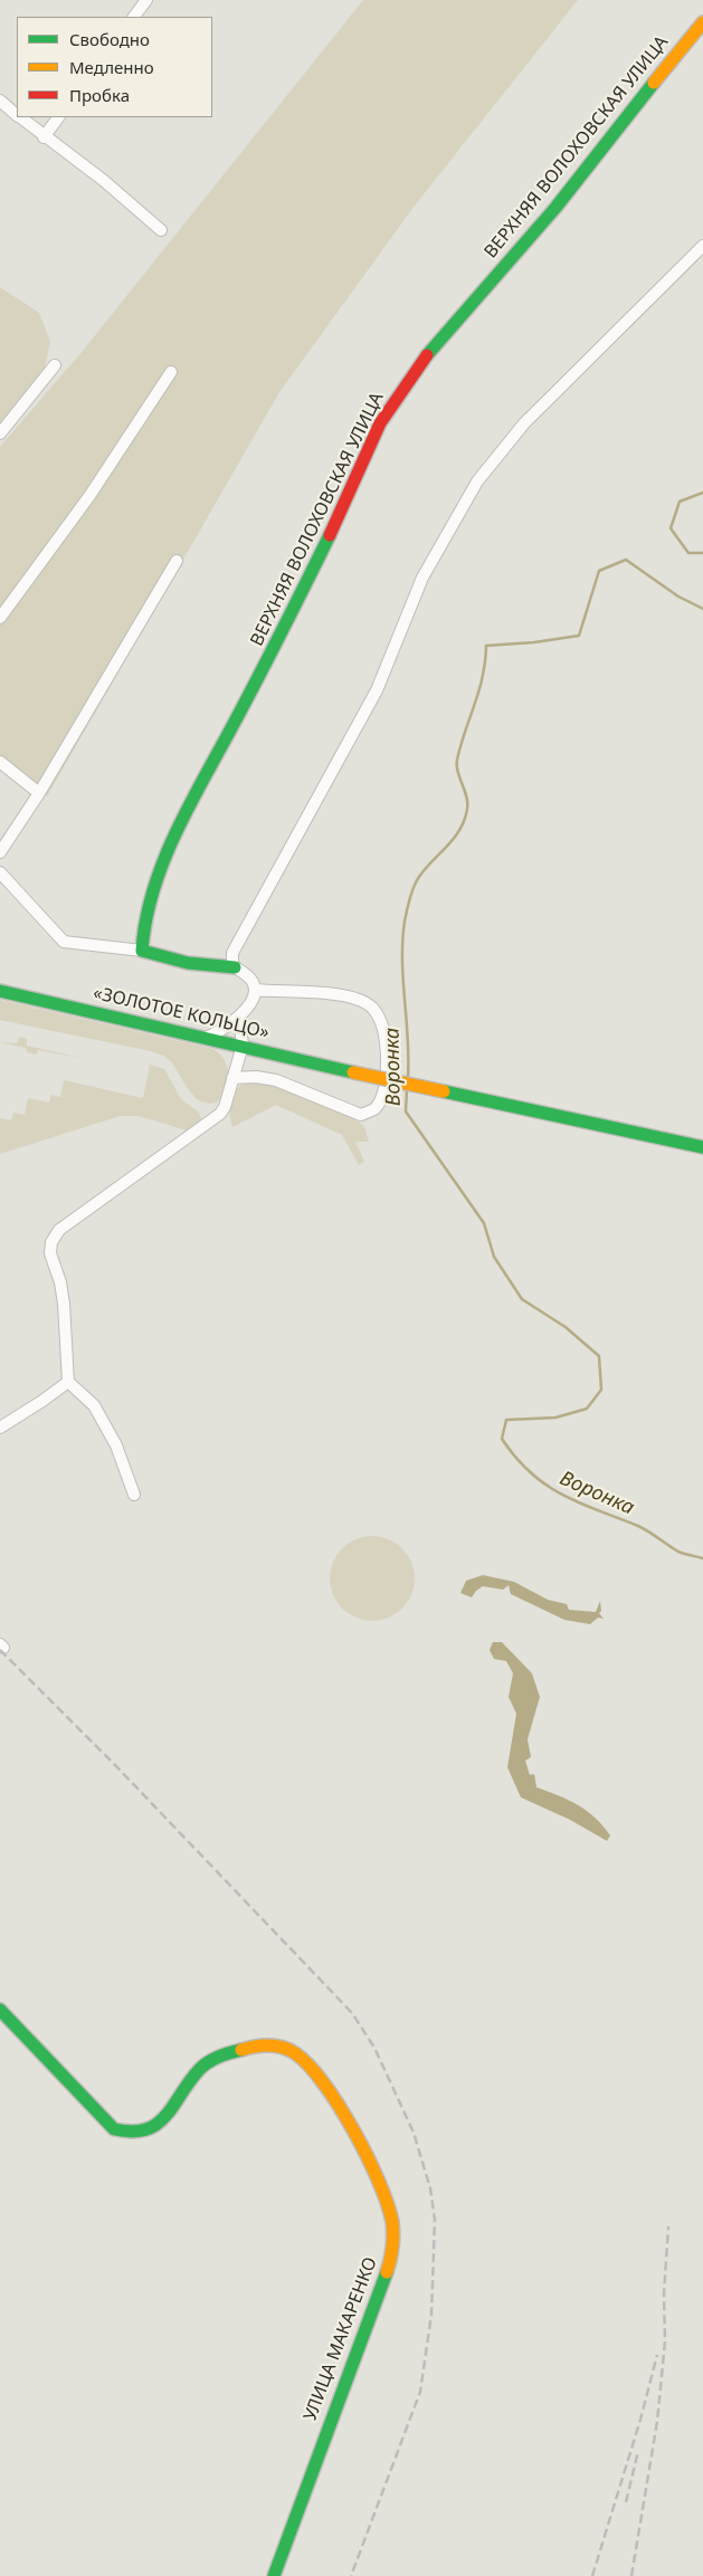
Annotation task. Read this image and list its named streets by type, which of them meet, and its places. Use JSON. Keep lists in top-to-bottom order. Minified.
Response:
{"streets":{"street":["ВЕРХНЯЯ ВОЛОХОВСКАЯ УЛИЦА","«ЗОЛОТОЕ КОЛЬЦО»","УЛИЦА МАКАРЕНКО"]},"water":["Воронка"],"legend":["Свободно","Медленно","Пробка"]}
